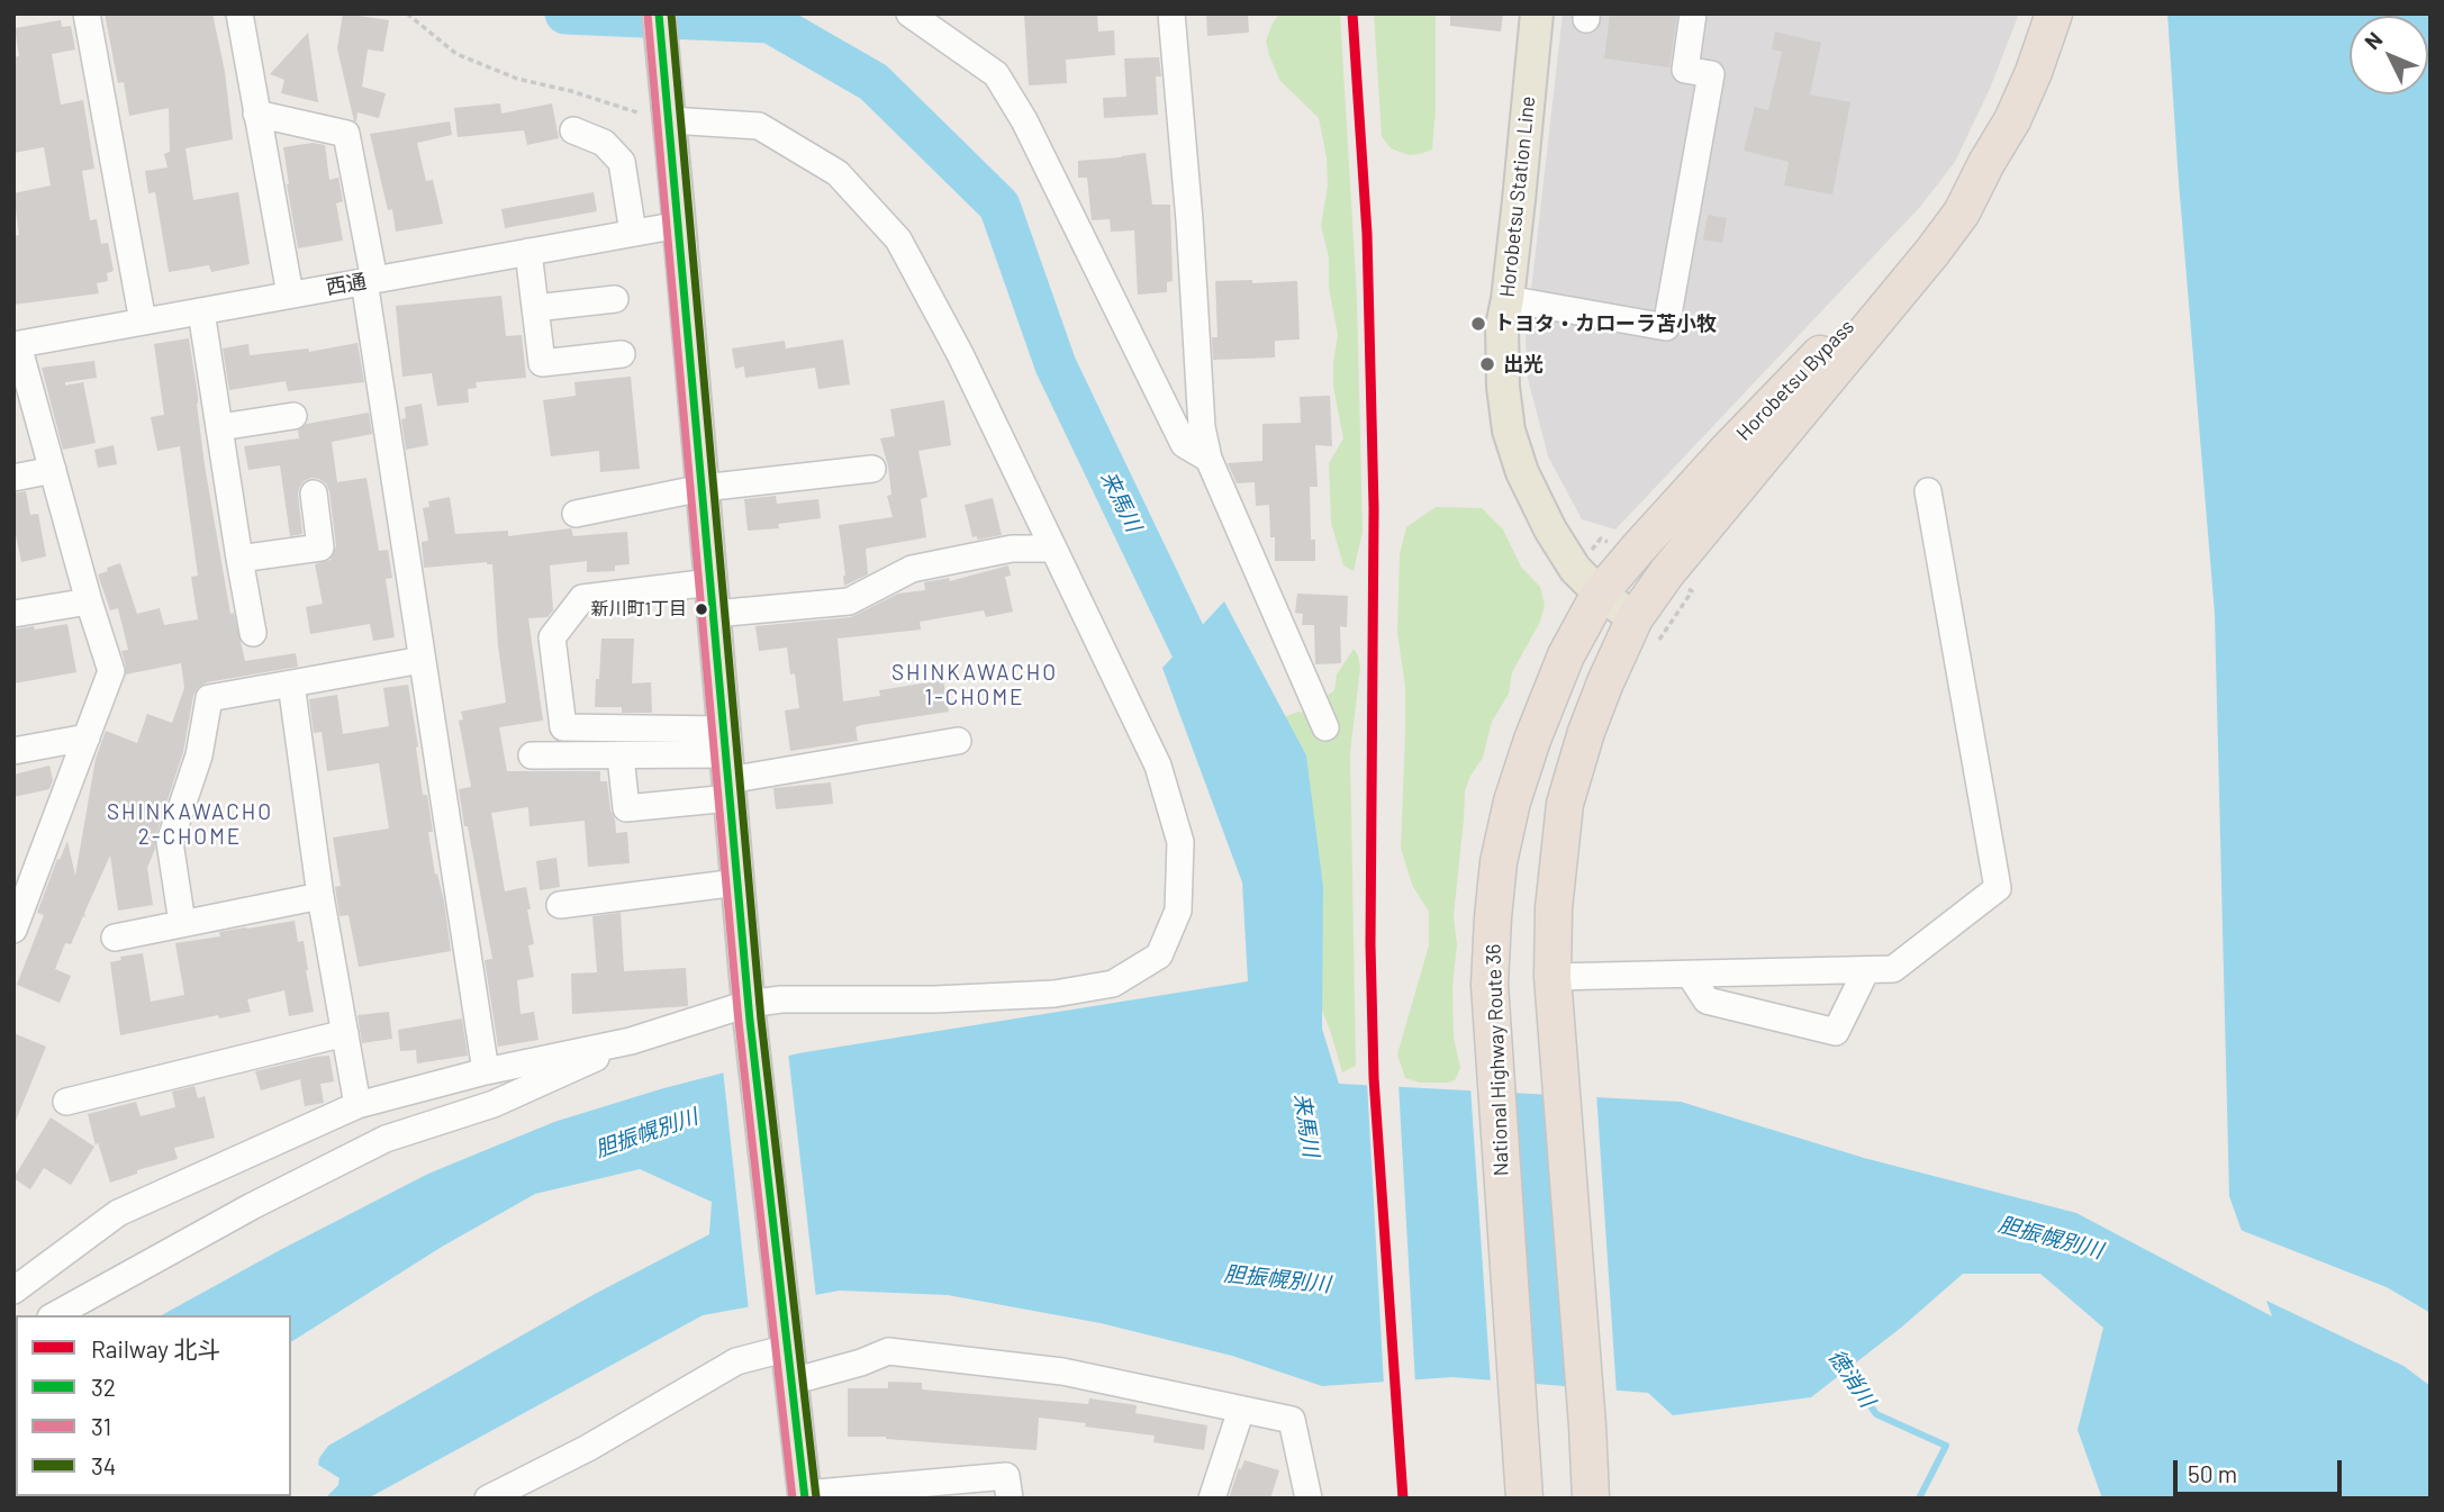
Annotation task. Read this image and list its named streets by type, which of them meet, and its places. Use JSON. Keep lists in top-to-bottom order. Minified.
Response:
{"streets":{"highway":["Horobetsu Bypass","National Highway Route 36"],"main road":["Horobetsu Station Line"],"street":["西通"]},"crossings":[["Horobetsu Station Line","Horobetsu Bypass"],["Horobetsu Station Line","National Highway Route 36"],["Horobetsu Bypass","National Highway Route 36"]],"districts":["SHINKAWACHO 1-CHOME","SHINKAWACHO 2-CHOME"],"water":["来馬川","胆振幌別川","徳消川"],"places":["トヨタ・カローラ苫小牧","出光","新川町1丁目"],"lines":["rail line 北斗","transit line 32","transit line 34","transit line 31"],"legend":["Railway 北斗","32","31","34"],"scale_bar":"50 m","north":"top left"}
